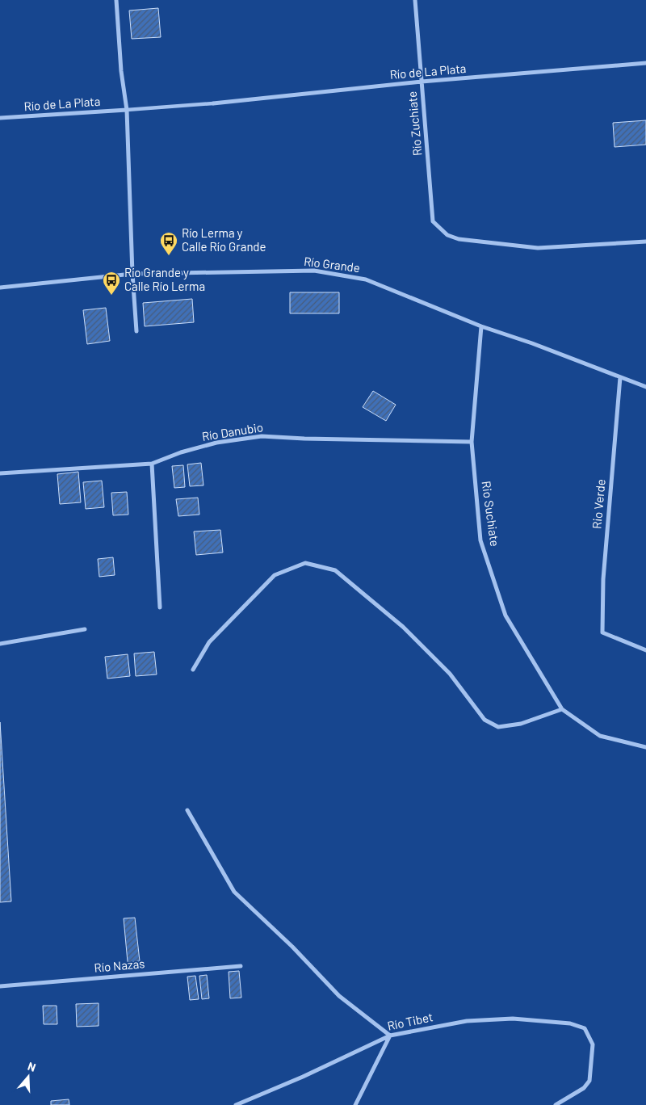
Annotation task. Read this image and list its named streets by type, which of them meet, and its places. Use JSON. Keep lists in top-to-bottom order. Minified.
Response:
{"streets":{"street":["Río de La Plata","Río Zuchiate","Río Grande","Río Danubio","Rio Verde","Rio Suchiate","Río Nazas","Río Tibet"]},"crossings":[["Río de La Plata","Río Zuchiate"],["Río Grande","Rio Verde"],["Río Grande","Rio Suchiate"],["Río Danubio","Rio Suchiate"]],"places":{"bus stop":["Río Lerma y Calle Río Grande","Río Grande y Calle Río Lerma"]},"north":"top"}
